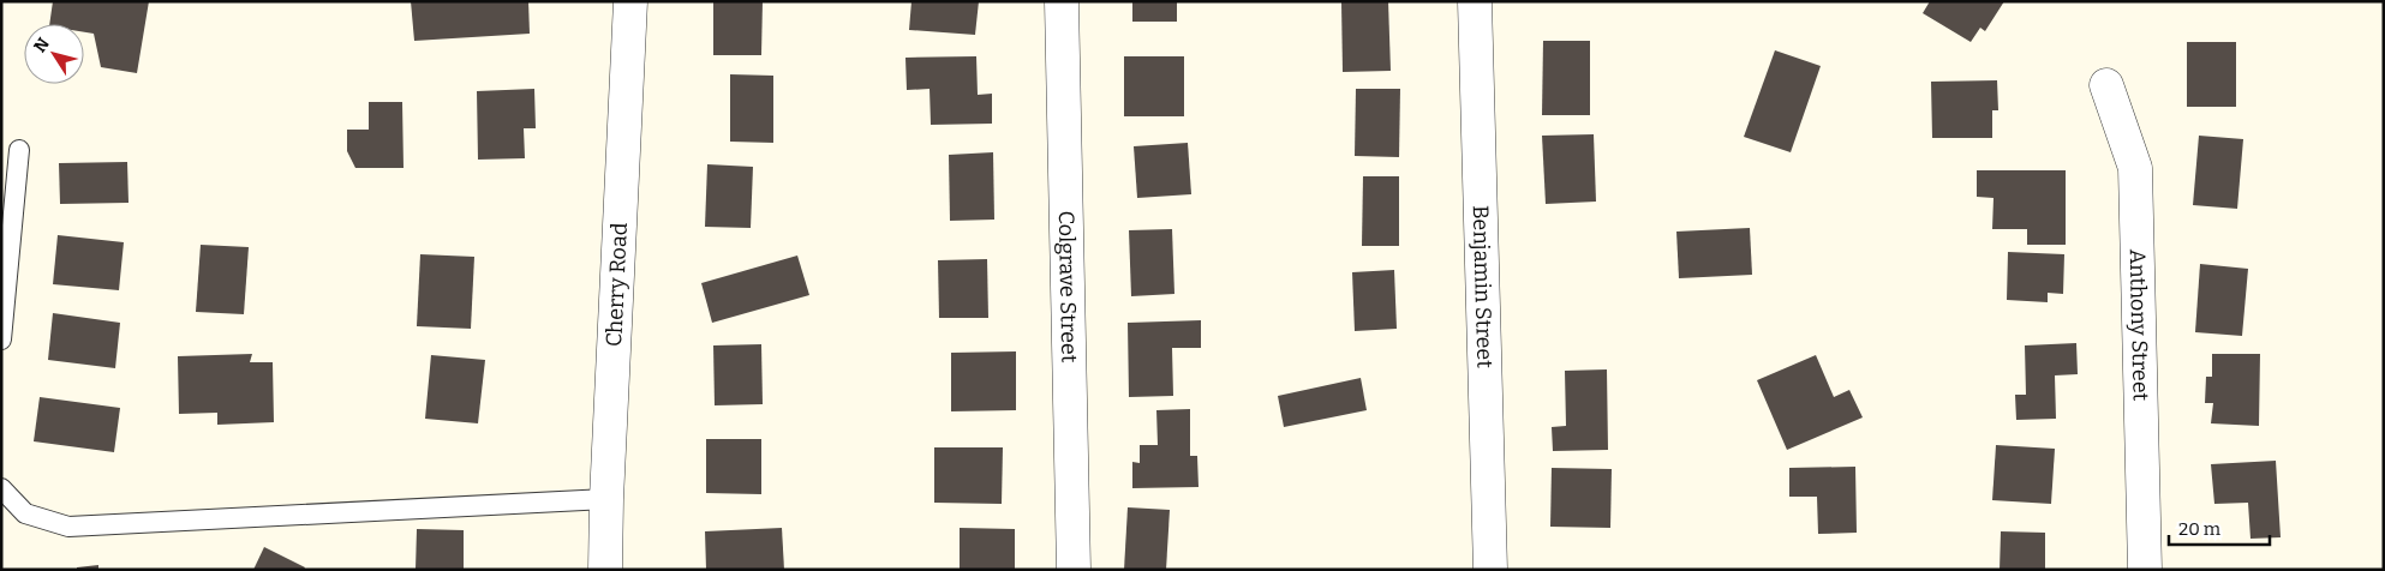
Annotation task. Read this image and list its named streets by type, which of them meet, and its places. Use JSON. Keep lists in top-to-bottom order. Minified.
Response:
{"streets":{"street":["Cherry Road","Colgrave Street","Benjamin Street","Anthony Street"]},"scale_bar":"20 m","north":"top left"}
